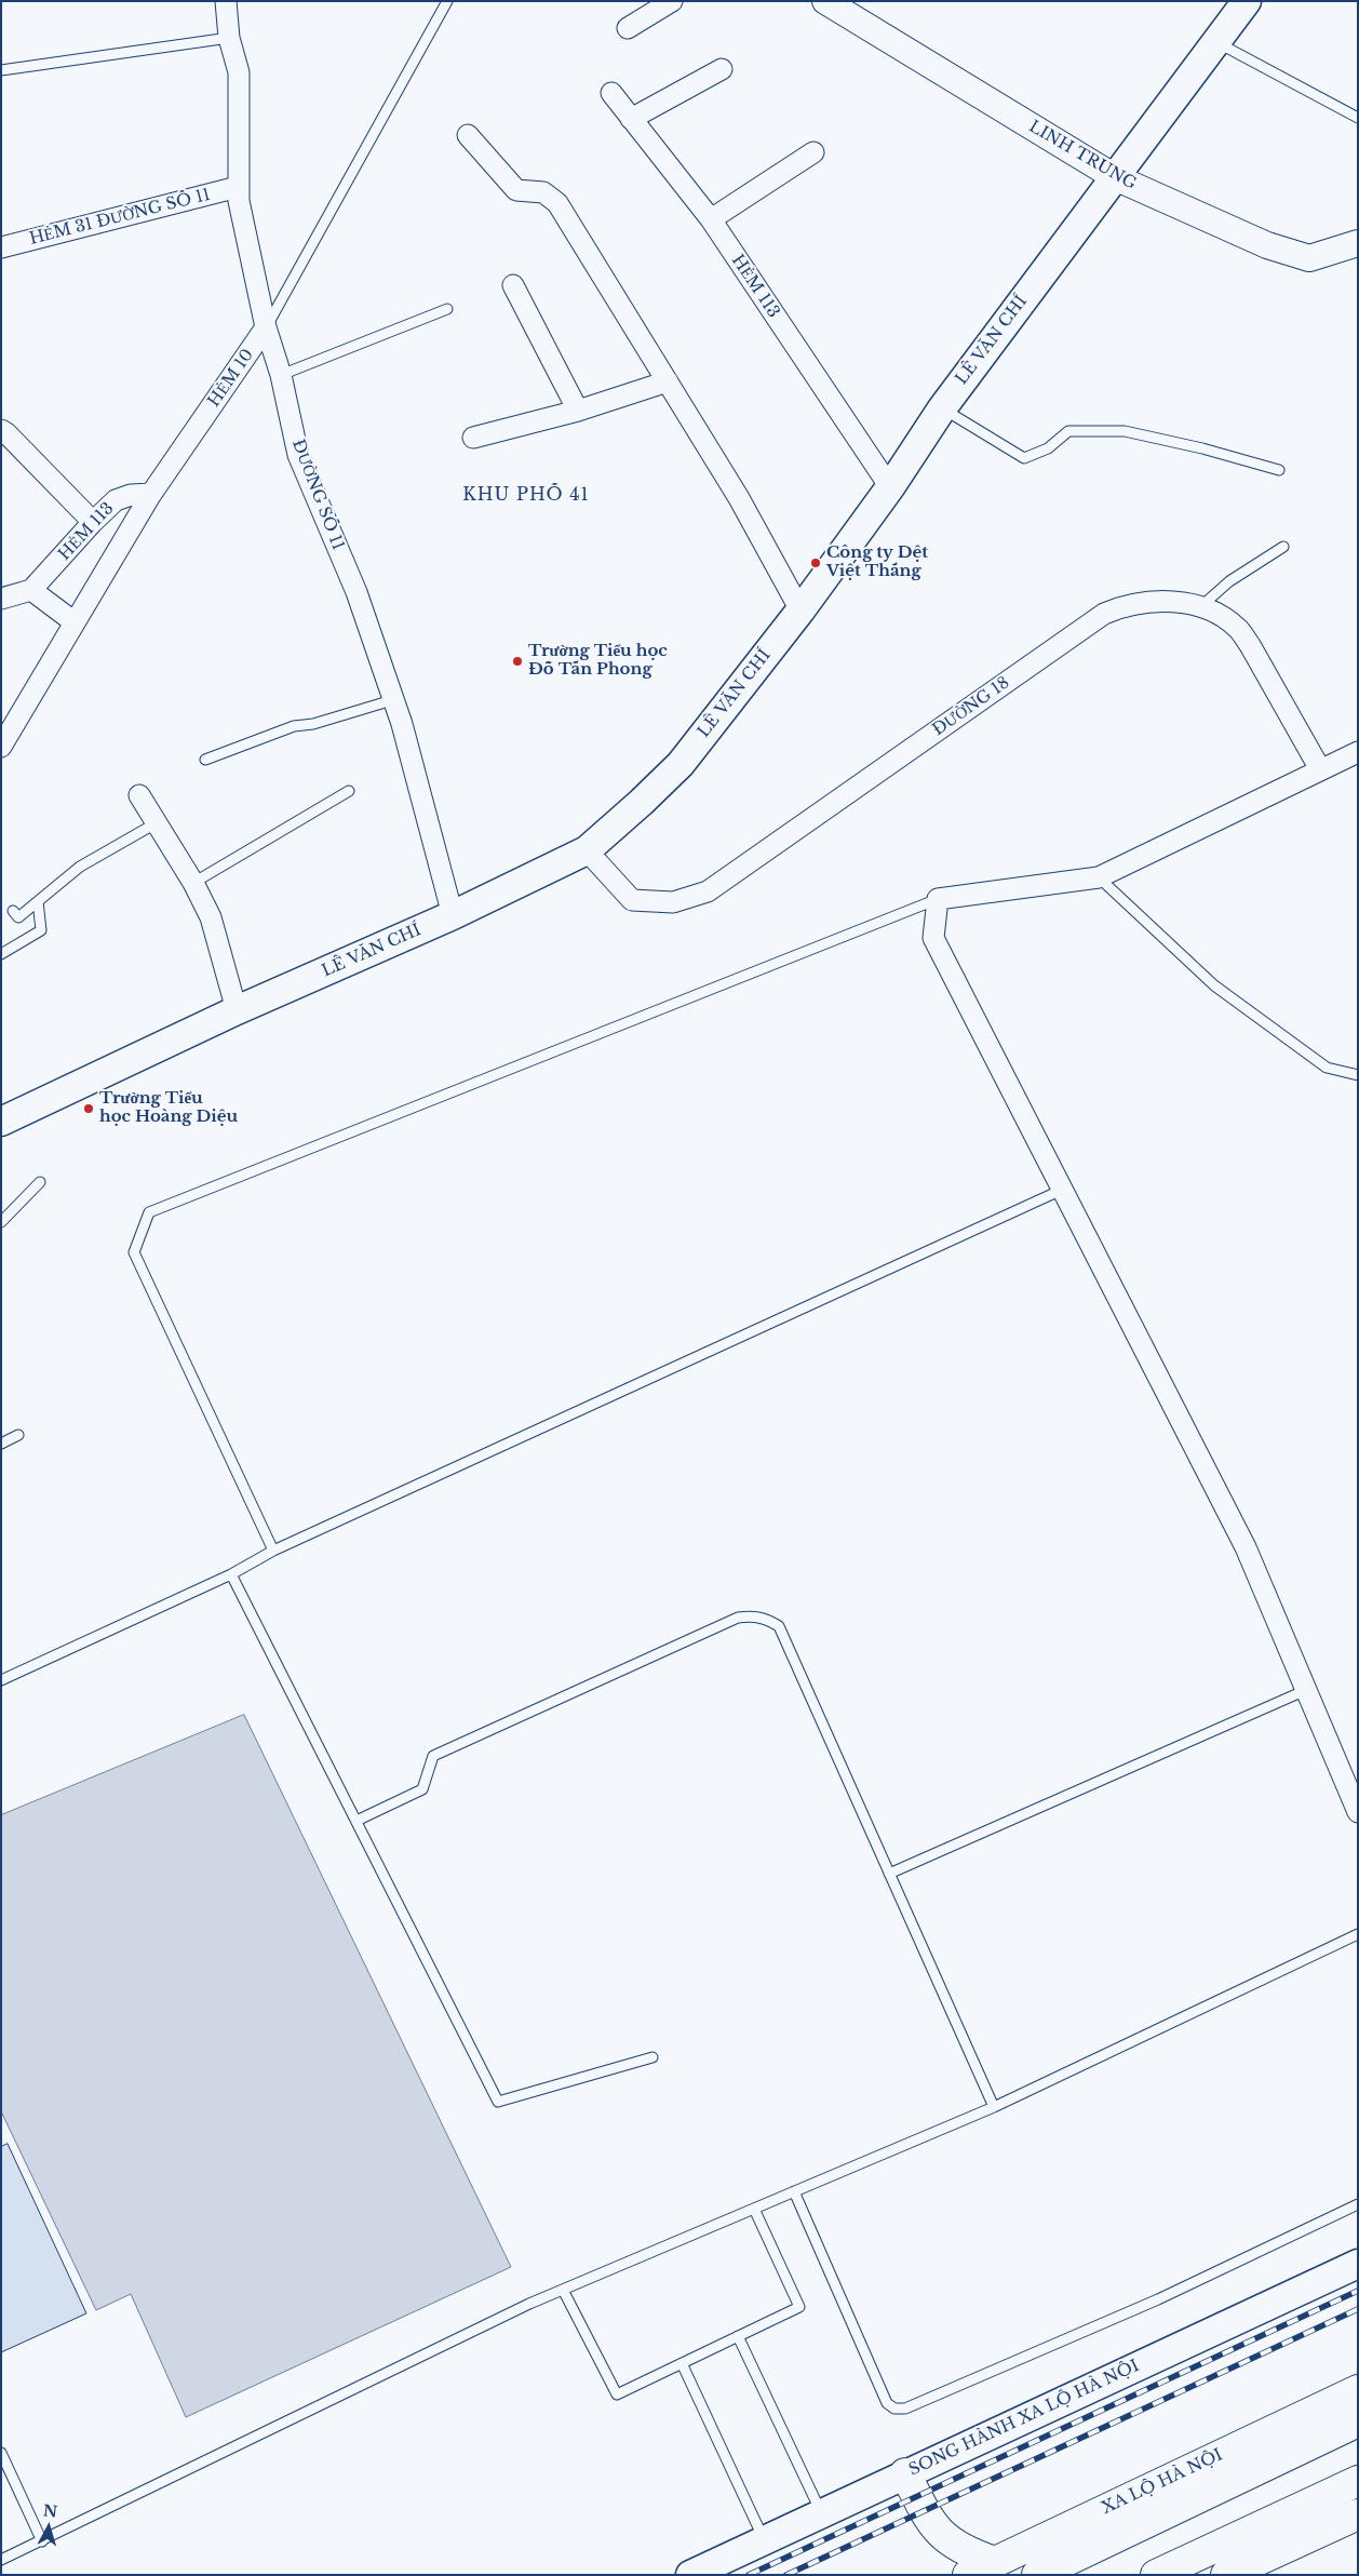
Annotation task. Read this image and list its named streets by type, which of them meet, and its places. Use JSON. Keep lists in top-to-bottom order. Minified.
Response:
{"streets":{"highway":["XA LỘ HÀ NỘI"],"main road":["LÊ VĂN CHÍ","SONG HÀNH XA LỘ HÀ NỘI"],"street":["LINH TRUNG","HẺM 31 ĐƯỜNG SỐ 11","HẺM 113","HẺM 10","ĐƯỜNG SỐ 11","ĐƯỜNG 18"]},"crossings":[["LINH TRUNG","LÊ VĂN CHÍ"],["HẺM 31 ĐƯỜNG SỐ 11","ĐƯỜNG SỐ 11"],["HẺM 113","LÊ VĂN CHÍ"],["HẺM 113","HẺM 10"],["LÊ VĂN CHÍ","ĐƯỜNG SỐ 11"],["LÊ VĂN CHÍ","ĐƯỜNG 18"],["HẺM 10","ĐƯỜNG SỐ 11"]],"districts":["KHU PHỐ 41"],"places":["Công ty Dệt Việt Thắng","Trường Tiểu học Đỗ Tấn Phong","Trường Tiểu học Hoàng Diệu"],"north":"top"}
